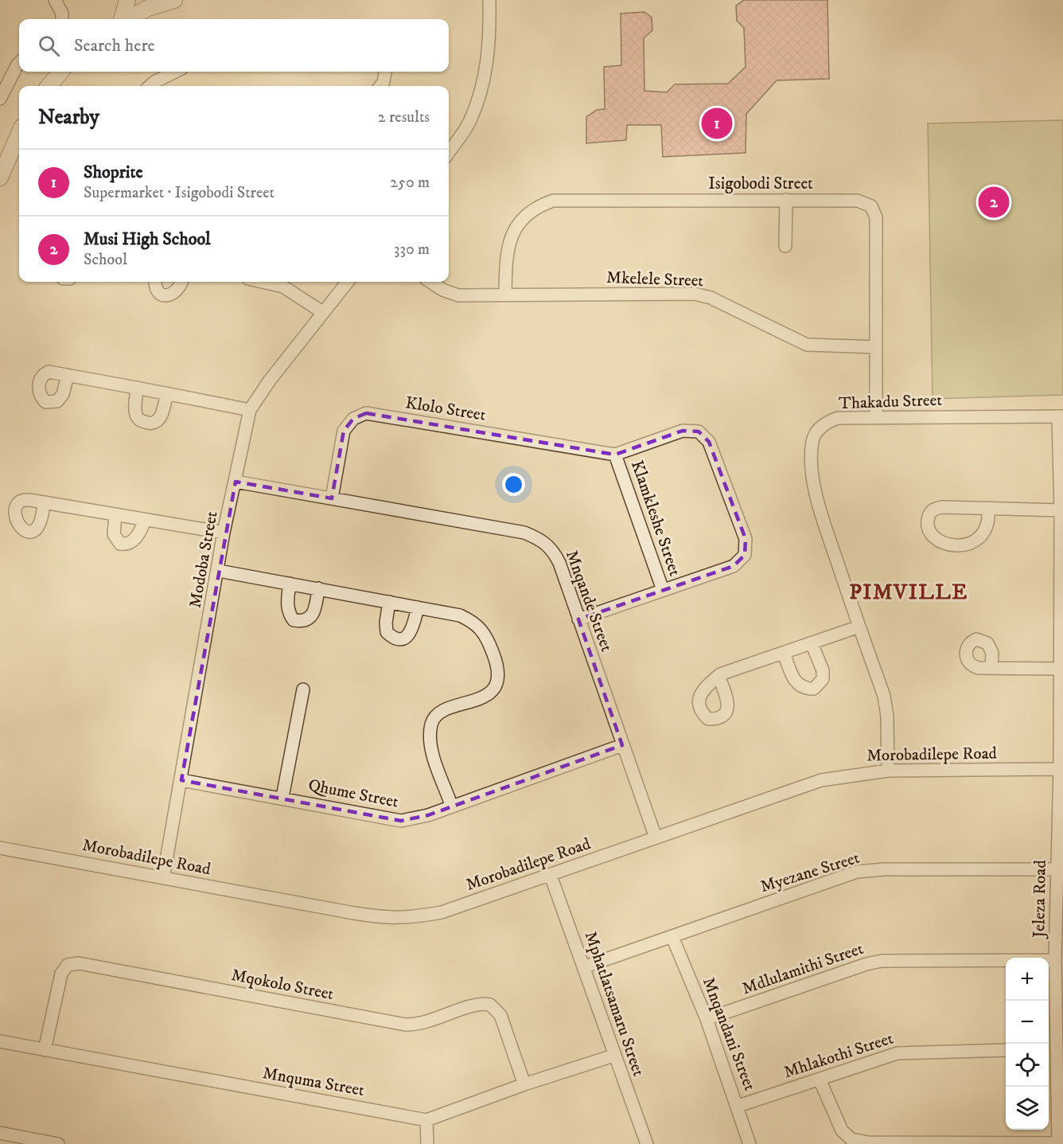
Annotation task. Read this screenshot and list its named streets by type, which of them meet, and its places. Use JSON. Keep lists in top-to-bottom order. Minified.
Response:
{"streets":{"street":["Isigobodi Street","Mkelele Street","Thakadu Street","Klolo Street","Klamkleshe Street","Modoba Street","Mnqande Street","Morobadilepe Road","Qhume Street","Myezane Street","Jeleza Road","Mdlulamithi Street","Mqokolo Street","Mphatlatsamaru Street","Mnqandani Street","Mhlakothi Street","Mnquma Street"]},"crossings":[["Isigobodi Street","Mkelele Street"],["Isigobodi Street","Thakadu Street"],["Thakadu Street","Morobadilepe Road"],["Thakadu Street","Jeleza Road"],["Klolo Street","Klamkleshe Street"],["Klolo Street","Mnqande Street"],["Klamkleshe Street","Mnqande Street"],["Modoba Street","Mnqande Street"],["Modoba Street","Morobadilepe Road"],["Modoba Street","Qhume Street"],["Mnqande Street","Morobadilepe Road"],["Mnqande Street","Qhume Street"],["Morobadilepe Road","Jeleza Road"],["Morobadilepe Road","Mphatlatsamaru Street"],["Myezane Street","Jeleza Road"],["Myezane Street","Mphatlatsamaru Street"],["Myezane Street","Mnqandani Street"],["Jeleza Road","Mdlulamithi Street"],["Mdlulamithi Street","Mnqandani Street"],["Mqokolo Street","Mnquma Street"],["Mnqandani Street","Mhlakothi Street"]],"districts":["PIMVILLE"],"page":{"search":"Search here","heading":["Nearby","2 results"],"pins":["1","2"],"list":[{"mark":"1","name":"Shoprite","note":"Supermarket · Isigobodi Street","value":"250 m"},{"mark":"2","name":"Musi High School","note":"School","value":"330 m"}],"map_buttons":["+","−"]}}
